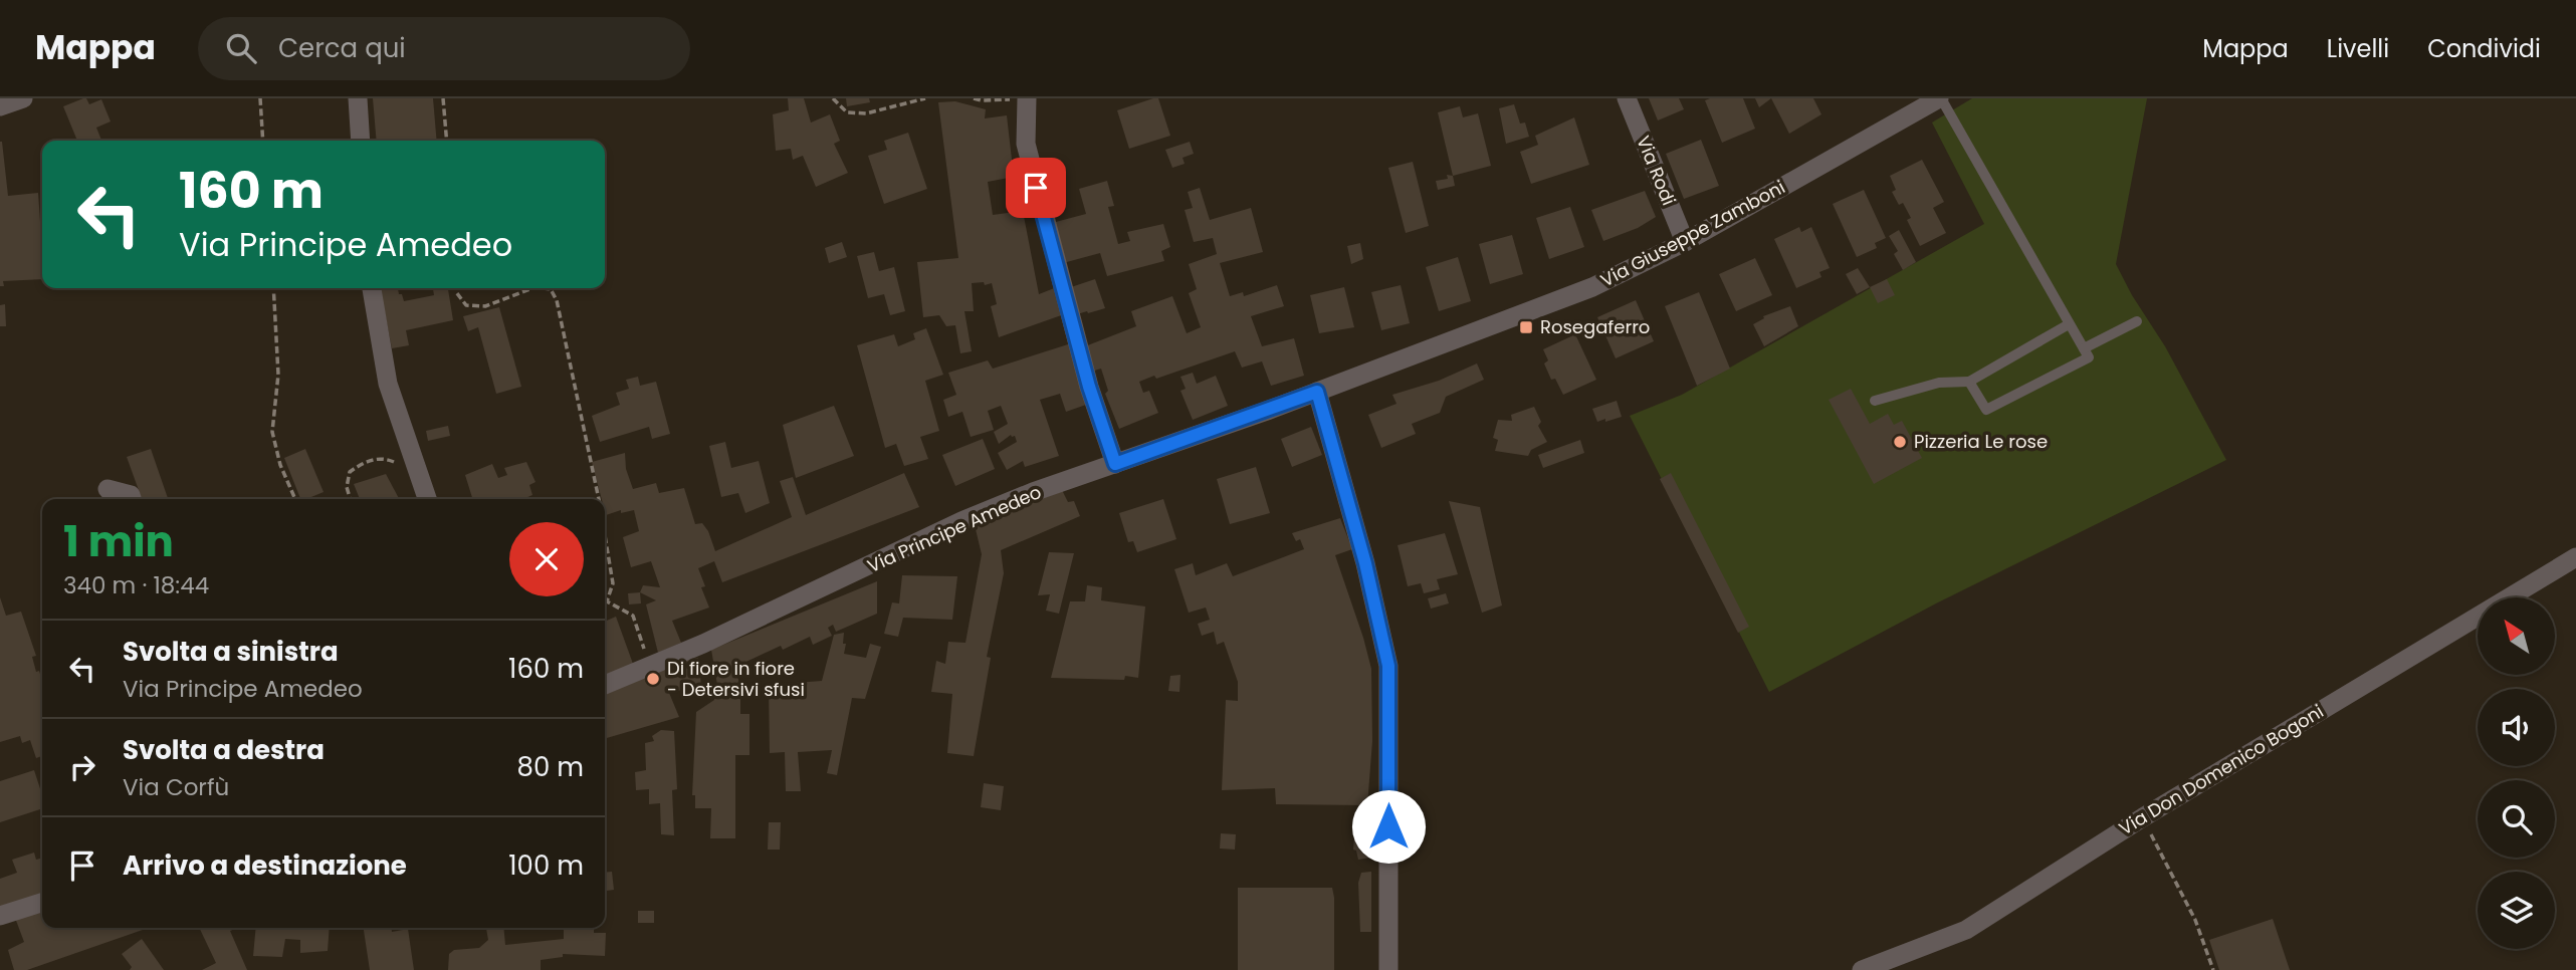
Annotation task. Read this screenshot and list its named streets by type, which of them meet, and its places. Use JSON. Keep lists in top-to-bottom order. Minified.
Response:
{"streets":{"street":["Via Rodi","Via Giuseppe Zamboni","Via Principe Amedeo","Via Don Domenico Bogoni"]},"crossings":[["Via Rodi","Via Giuseppe Zamboni"],["Via Giuseppe Zamboni","Via Principe Amedeo"]],"places":{"transit":["Rosegaferro"],"other":["Pizzeria Le rose","Di fiore in fiore - Detersivi sfusi"]},"north":"top left","page":{"header":"Mappa","search":"Cerca qui","nav":["Mappa","Livelli","Condividi"],"turn":["160 m","Via Principe Amedeo"],"heading":["1 min","340 m · 18:44"],"list":[{"name":"Svolta a sinistra","note":"Via Principe Amedeo","value":"160 m"},{"name":"Svolta a destra","note":"Via Corfù","value":"80 m"},{"name":"Arrivo a destinazione","value":"100 m"}]}}
